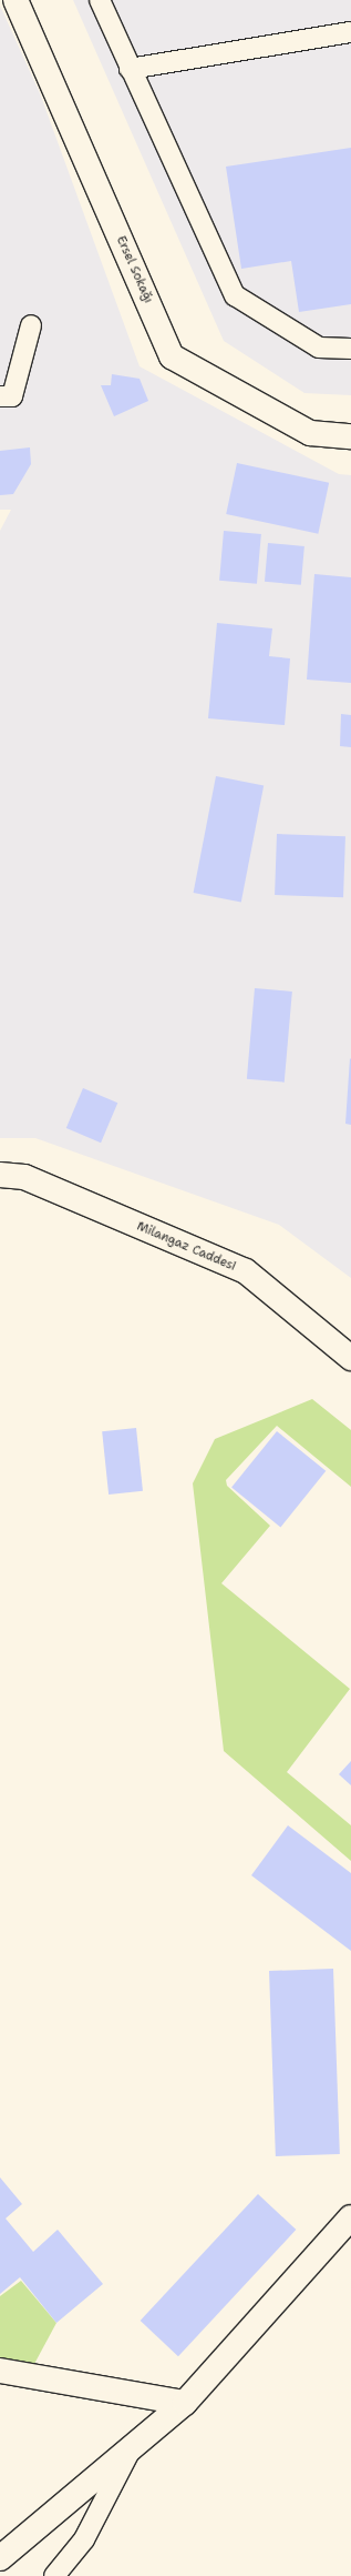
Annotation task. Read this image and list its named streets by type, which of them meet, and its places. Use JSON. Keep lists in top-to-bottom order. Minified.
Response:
{"streets":{"street":["Ersel Sokağı","Milangaz Caddesi"]}}
